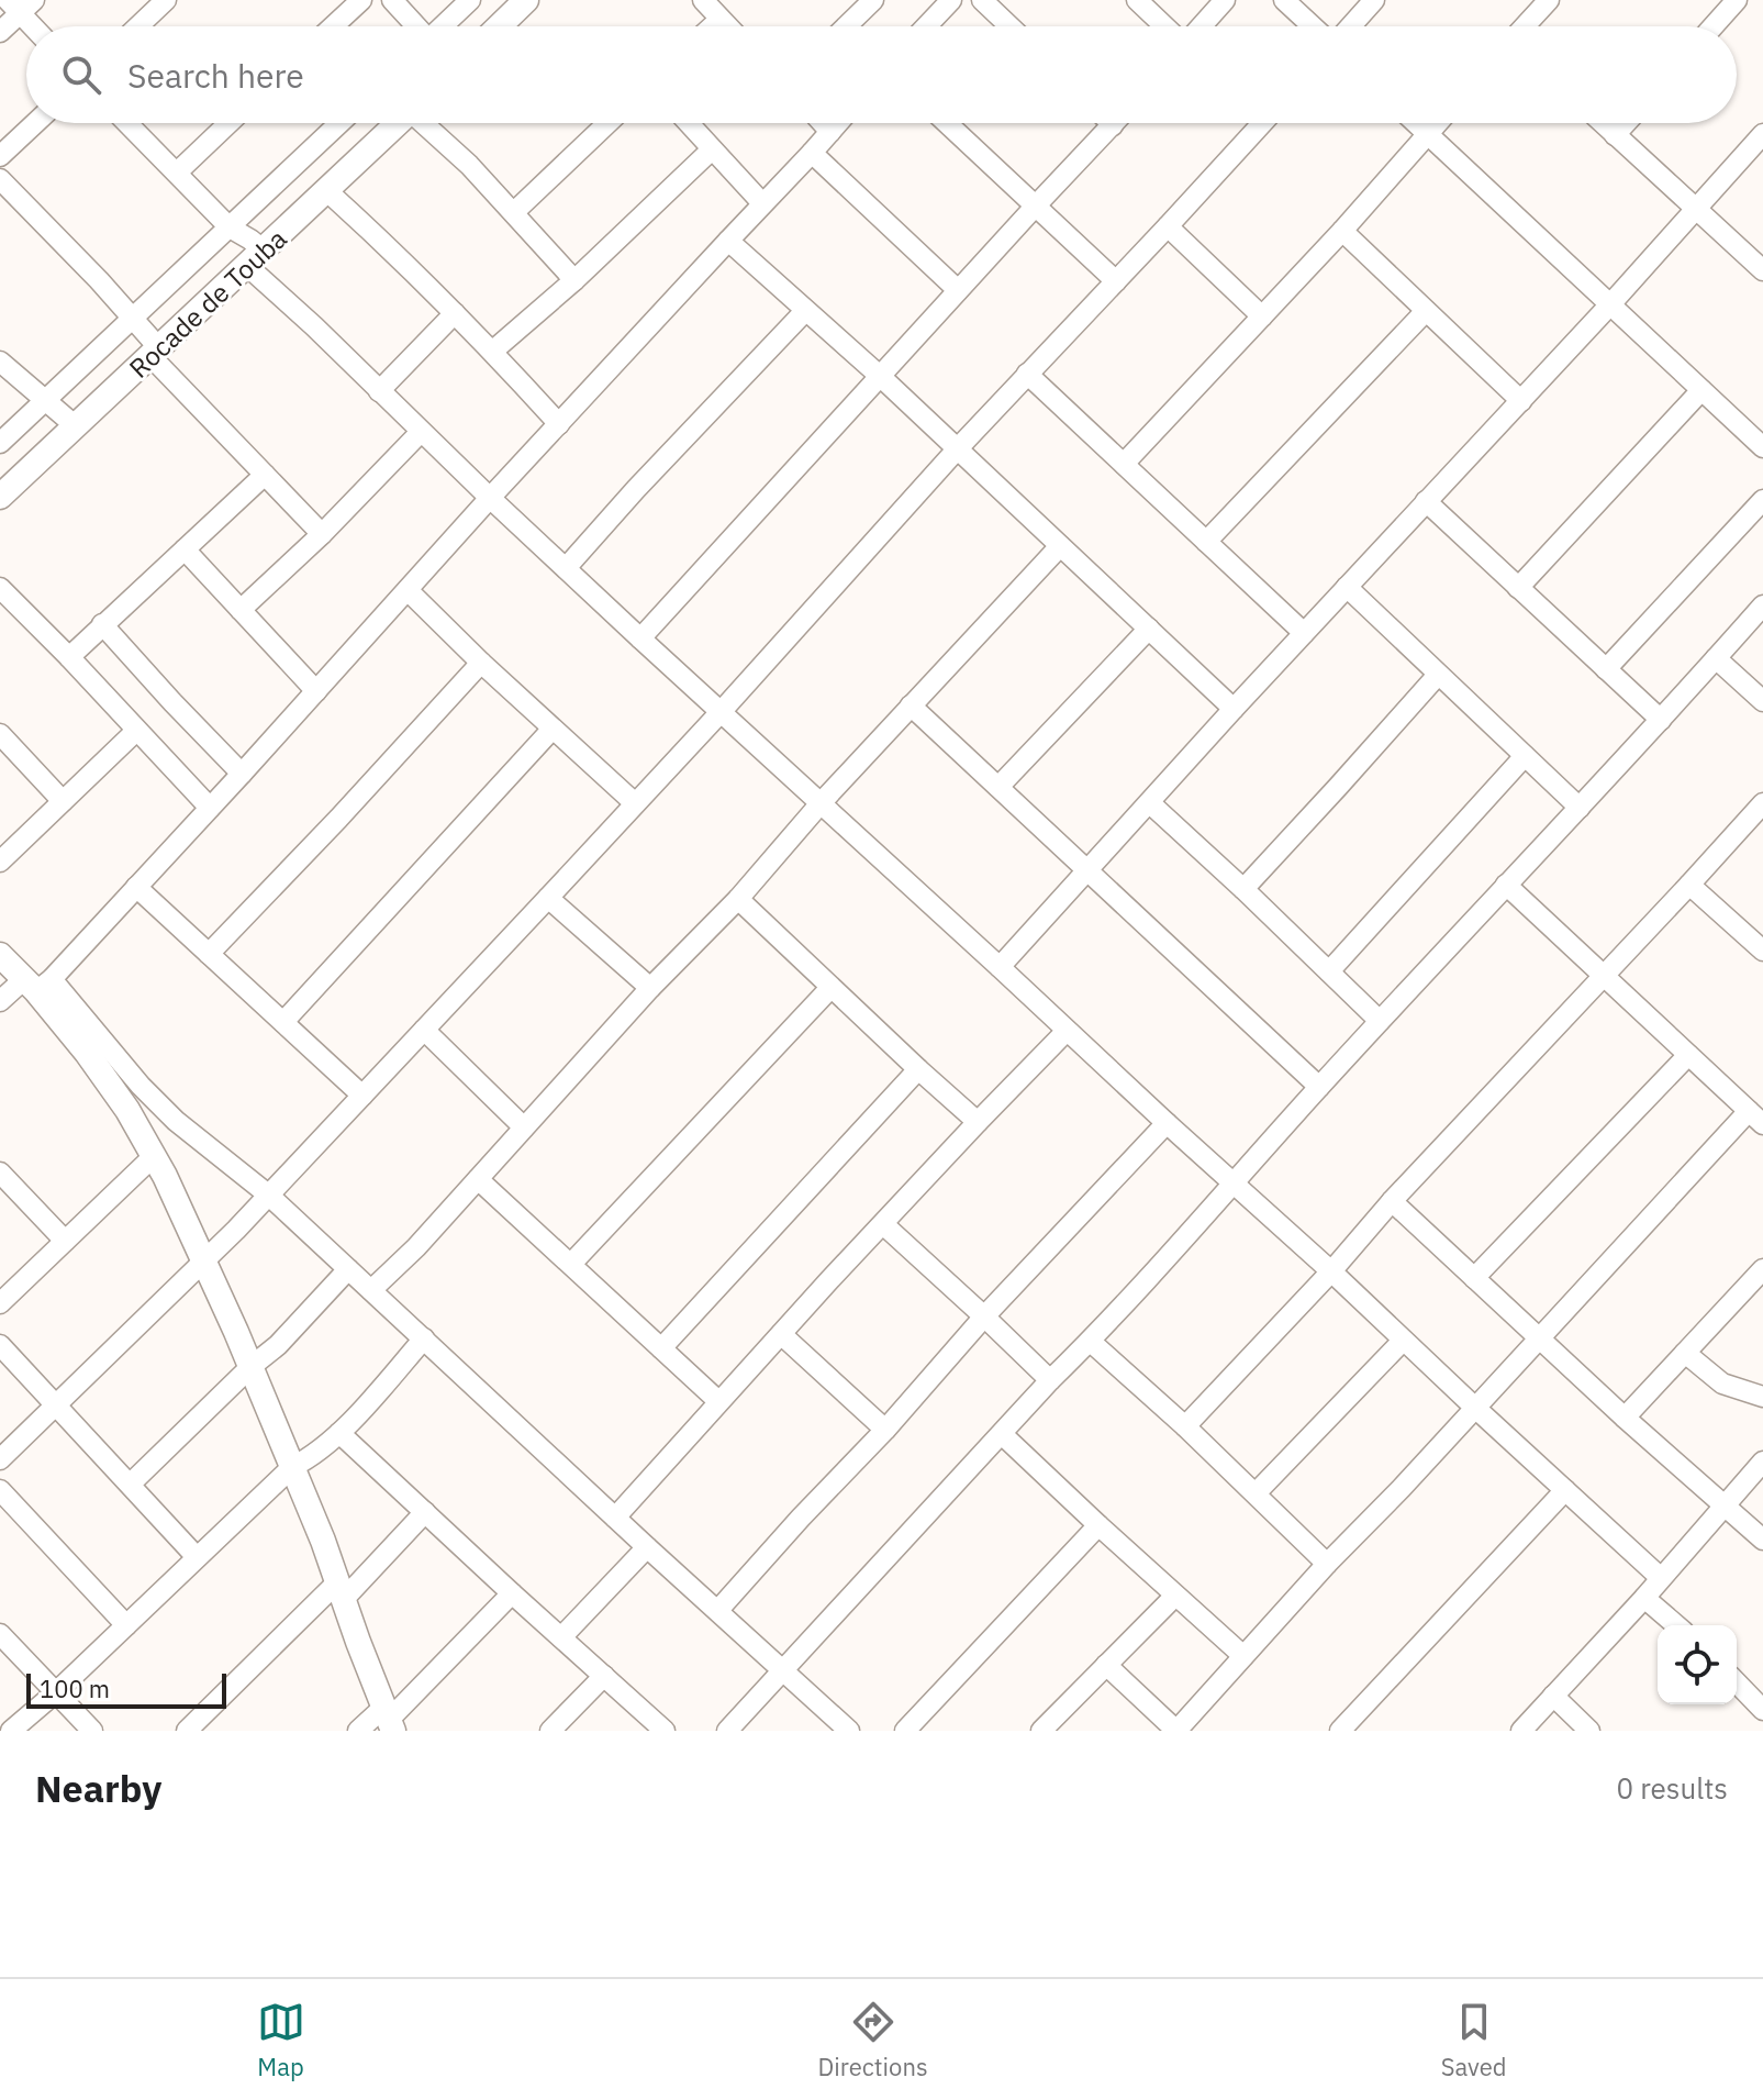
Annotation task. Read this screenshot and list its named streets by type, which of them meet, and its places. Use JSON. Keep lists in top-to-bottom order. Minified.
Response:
{"streets":{"main road":["Rocade de Touba"]},"scale_bar":"100 m","page":{"search":"Search here","scale":"100 m","heading":["Nearby","0 results"],"nav":["Map","Directions","Saved"]}}
